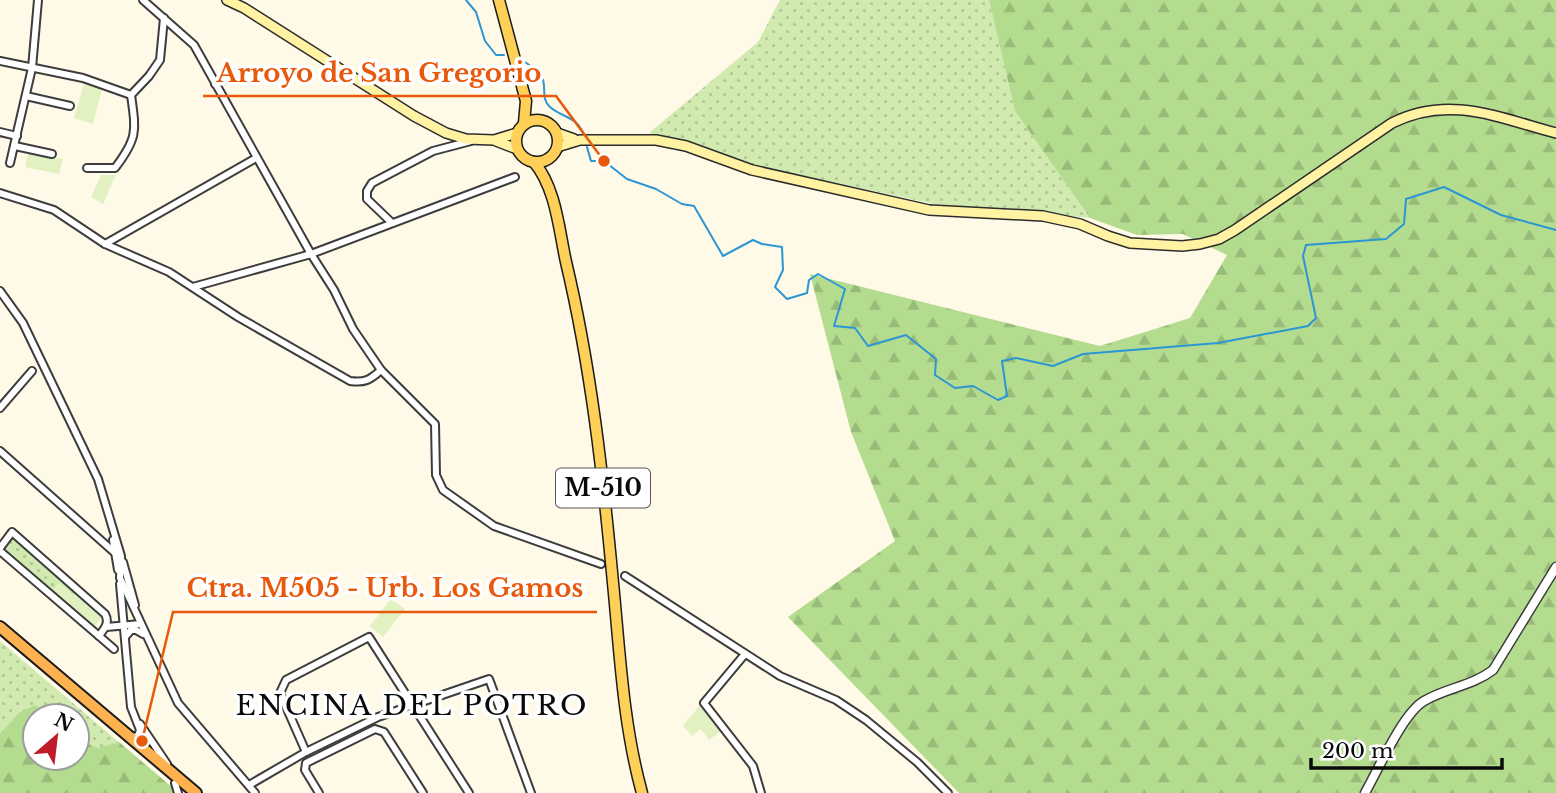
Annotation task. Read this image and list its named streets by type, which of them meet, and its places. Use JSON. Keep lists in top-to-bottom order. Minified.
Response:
{"streets":{"main road":["M-510"]},"districts":["ENCINA DEL POTRO"],"places":["Arroyo de San Gregorio","Ctra. M505 - Urb. Los Gamos"],"scale_bar":"200 m","north":"top right"}
